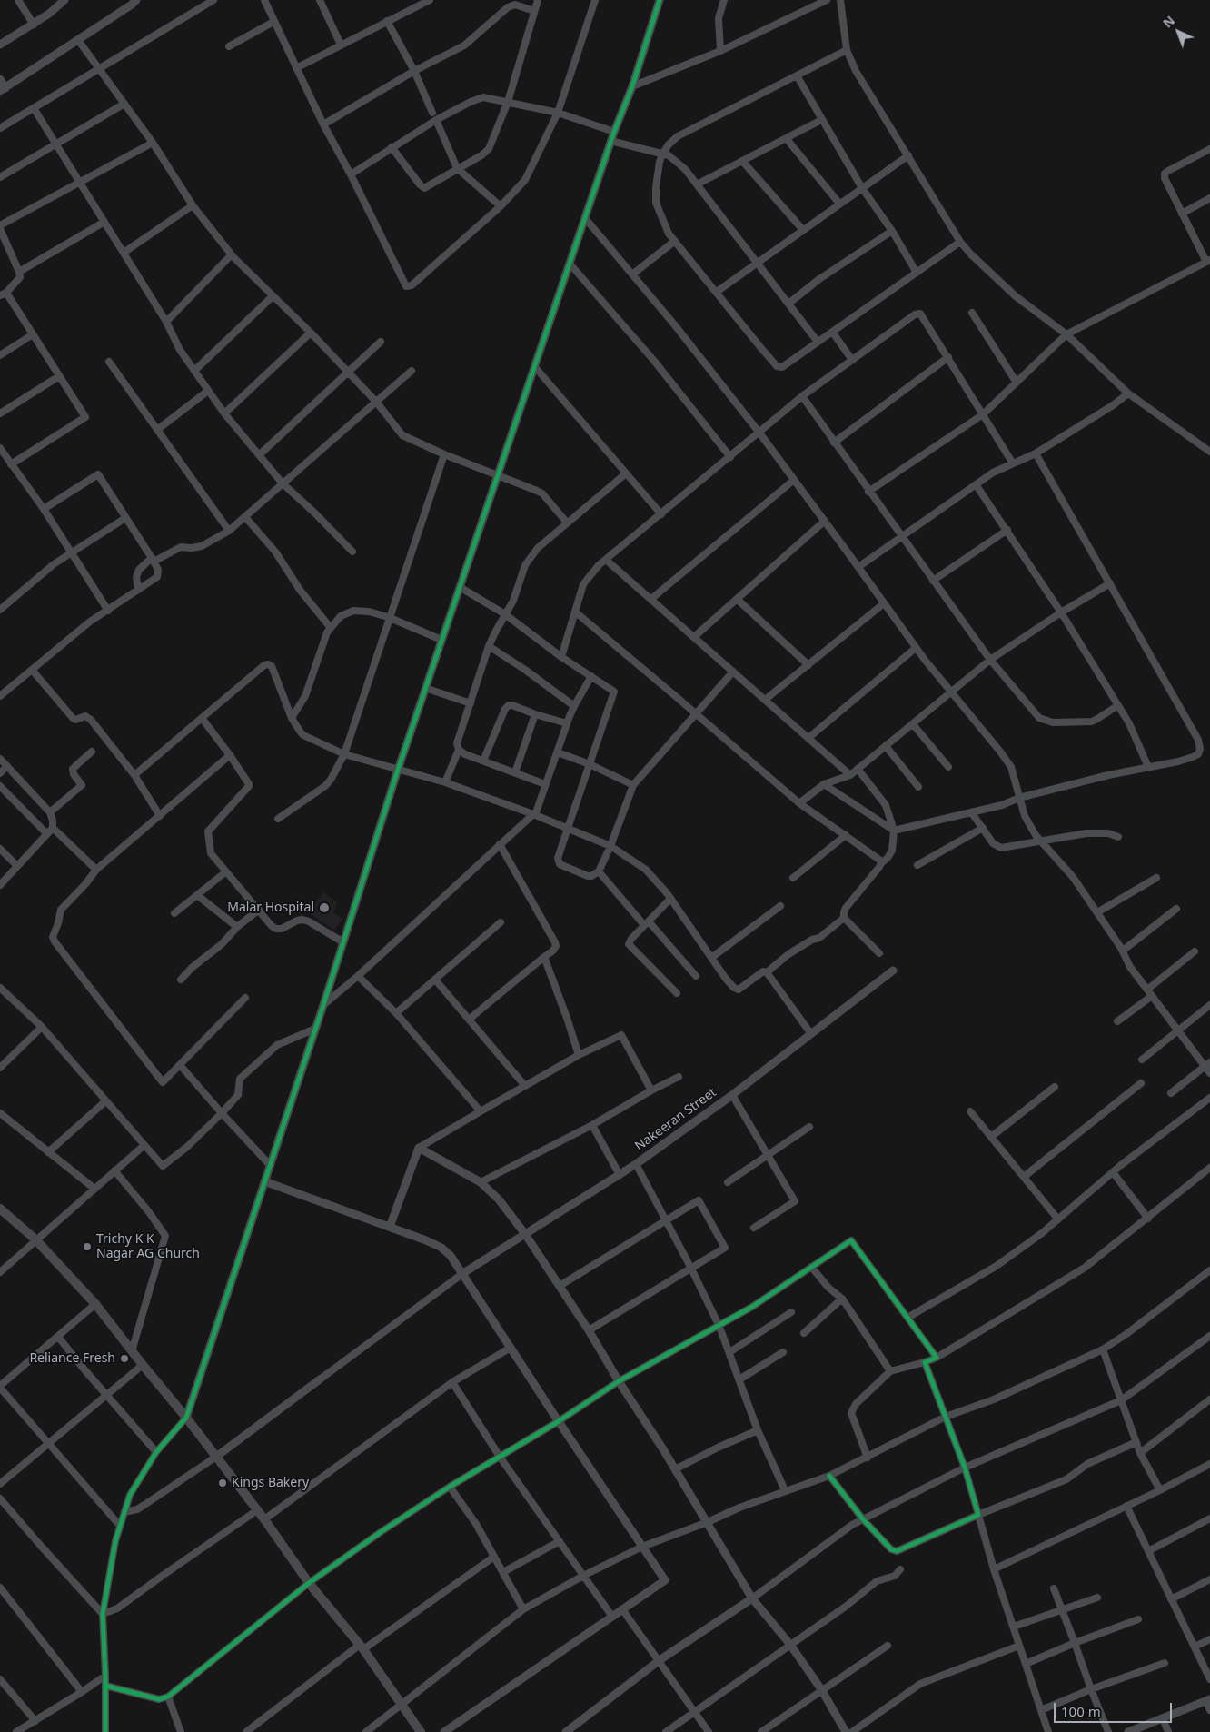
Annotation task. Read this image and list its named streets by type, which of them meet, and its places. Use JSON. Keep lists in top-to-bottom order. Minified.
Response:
{"streets":{"street":["Nakeeran Street"]},"places":["Malar Hospital","Trichy K K Nagar AG Church","Reliance Fresh","Kings Bakery"],"scale_bar":"100 m","north":"top left"}
